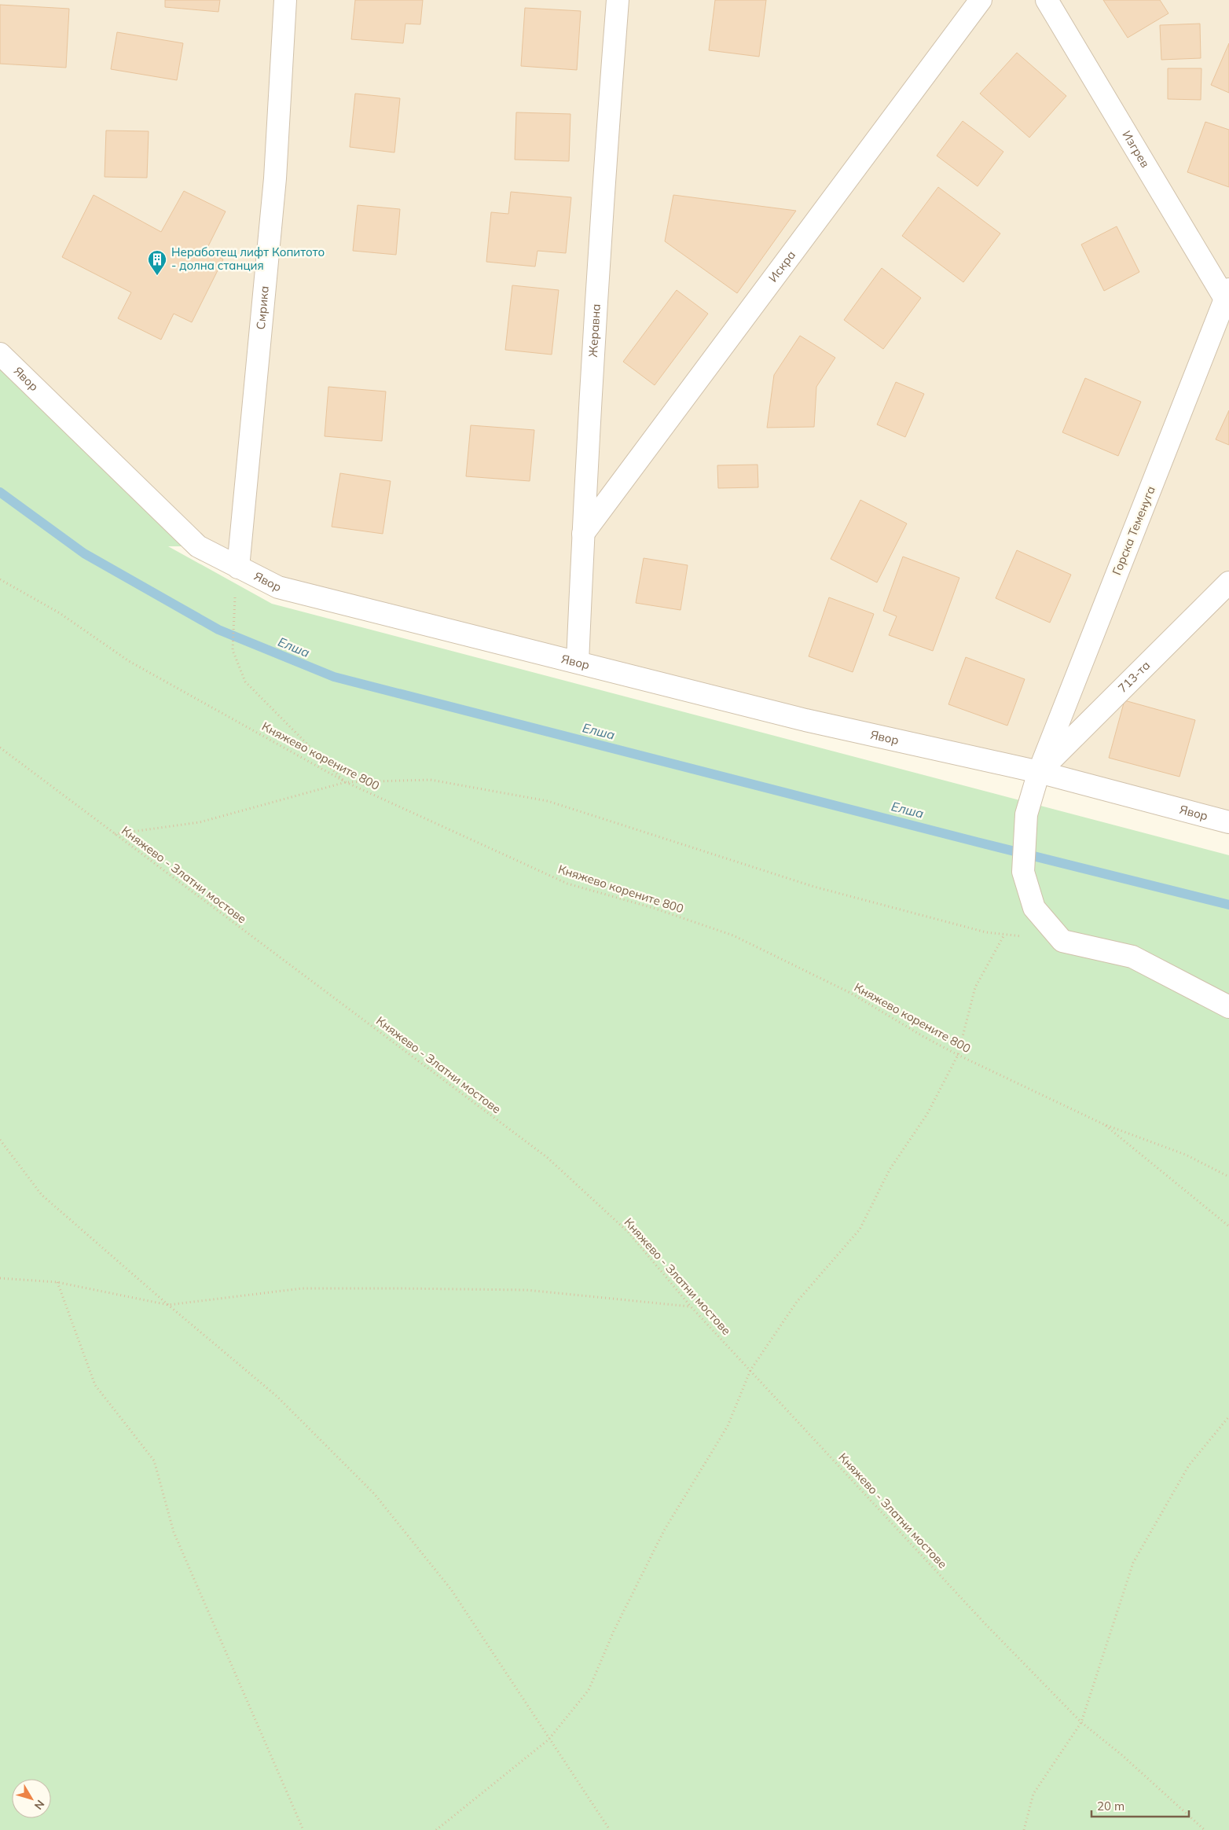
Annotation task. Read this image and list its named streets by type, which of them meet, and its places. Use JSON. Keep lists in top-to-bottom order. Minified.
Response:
{"streets":{"street":["Изгрев","Искра","Смрика","Жеравна","Явор","Горска Теменуга","713-та"],"path":["Княжево корените 800","Княжево - Златни мостове"]},"crossings":[["Изгрев","Горска Теменуга"],["Искра","Жеравна"],["Смрика","Явор"],["Жеравна","Явор"],["Явор","Горска Теменуга"],["Явор","713-та"],["Горска Теменуга","713-та"]],"water":["Елша"],"places":{"building":["Неработещ лифт Копитото - долна станция"]},"scale_bar":"20 m","north":"bottom right"}
